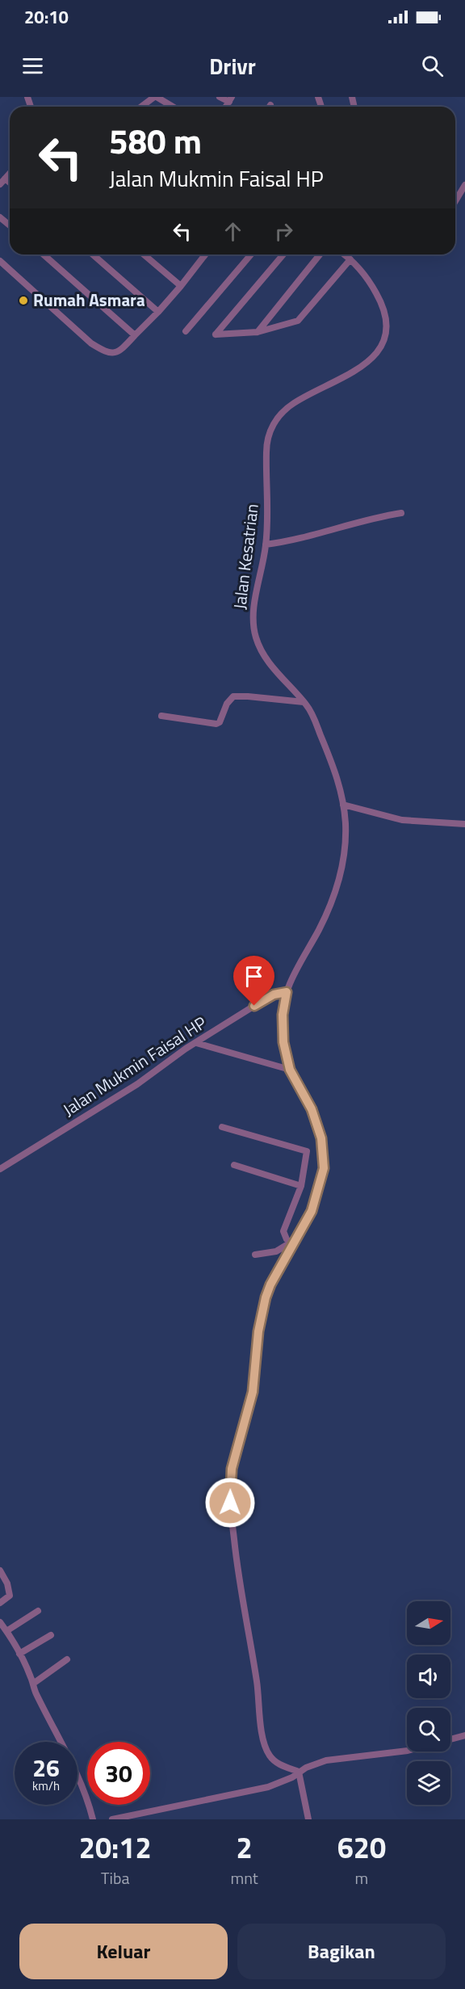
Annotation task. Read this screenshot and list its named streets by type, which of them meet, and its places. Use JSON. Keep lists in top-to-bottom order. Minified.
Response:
{"streets":{"street":["Jalan Kesatrian","Jalan Mukmin Faisal HP"]},"crossings":[["Jalan Kesatrian","Jalan Mukmin Faisal HP"]],"places":["Rumah Asmara"],"north":"right","page":{"status":"20:10","header":"Drivr","turn":["580 m","Jalan Mukmin Faisal HP"],"speed":"26 km/h","limit":"30","eta":["20:12","Tiba","2","mnt","620","m"],"buttons":["Keluar","Bagikan"]}}
